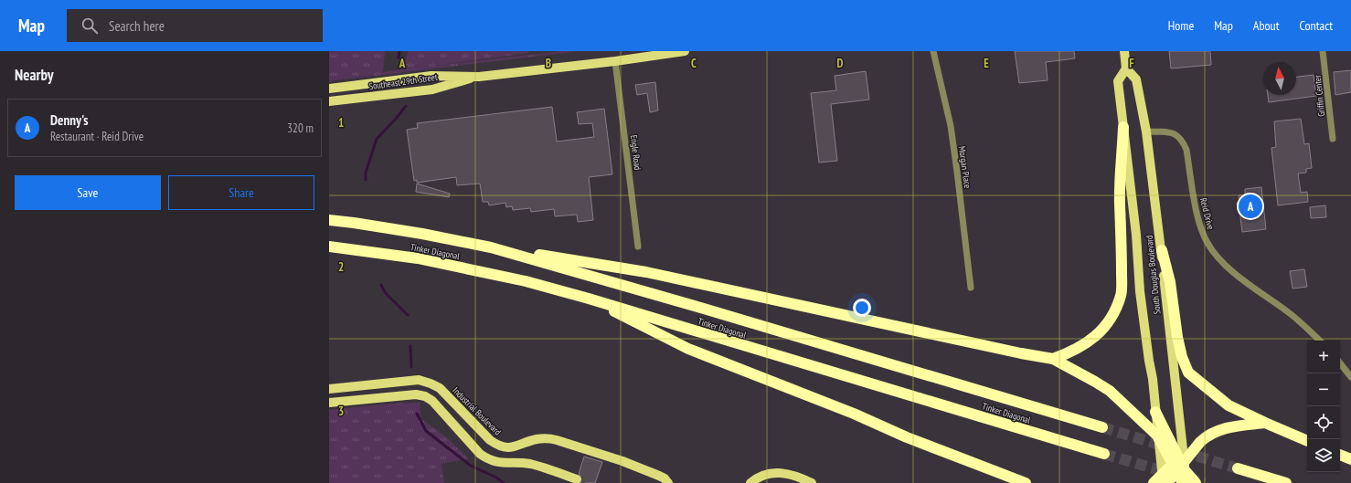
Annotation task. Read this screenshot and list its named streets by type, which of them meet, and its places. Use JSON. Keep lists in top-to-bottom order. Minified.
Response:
{"streets":{"highway":["Tinker Diagonal"],"main road":["Southeast 29th Street","South Douglas Boulevard","Industrial Boulevard"],"street":["Griffin Center","Engle Road","Morgan Place","Reid Drive"]},"crossings":[["Southeast 29th Street","Engle Road"],["Reid Drive","South Douglas Boulevard"]],"north":"top","page":{"header":"Map","search":"Search here","nav":["Home","Map","About","Contact"],"heading":"Nearby","list":[{"mark":"A","name":"Denny's","note":"Restaurant · Reid Drive","value":"320 m"}],"buttons":["Save","Share"],"pins":"A","map_buttons":["+","−"]},"grid":{"columns":["A","B","C","D","E","F"],"rows":["1","2","3"]}}
